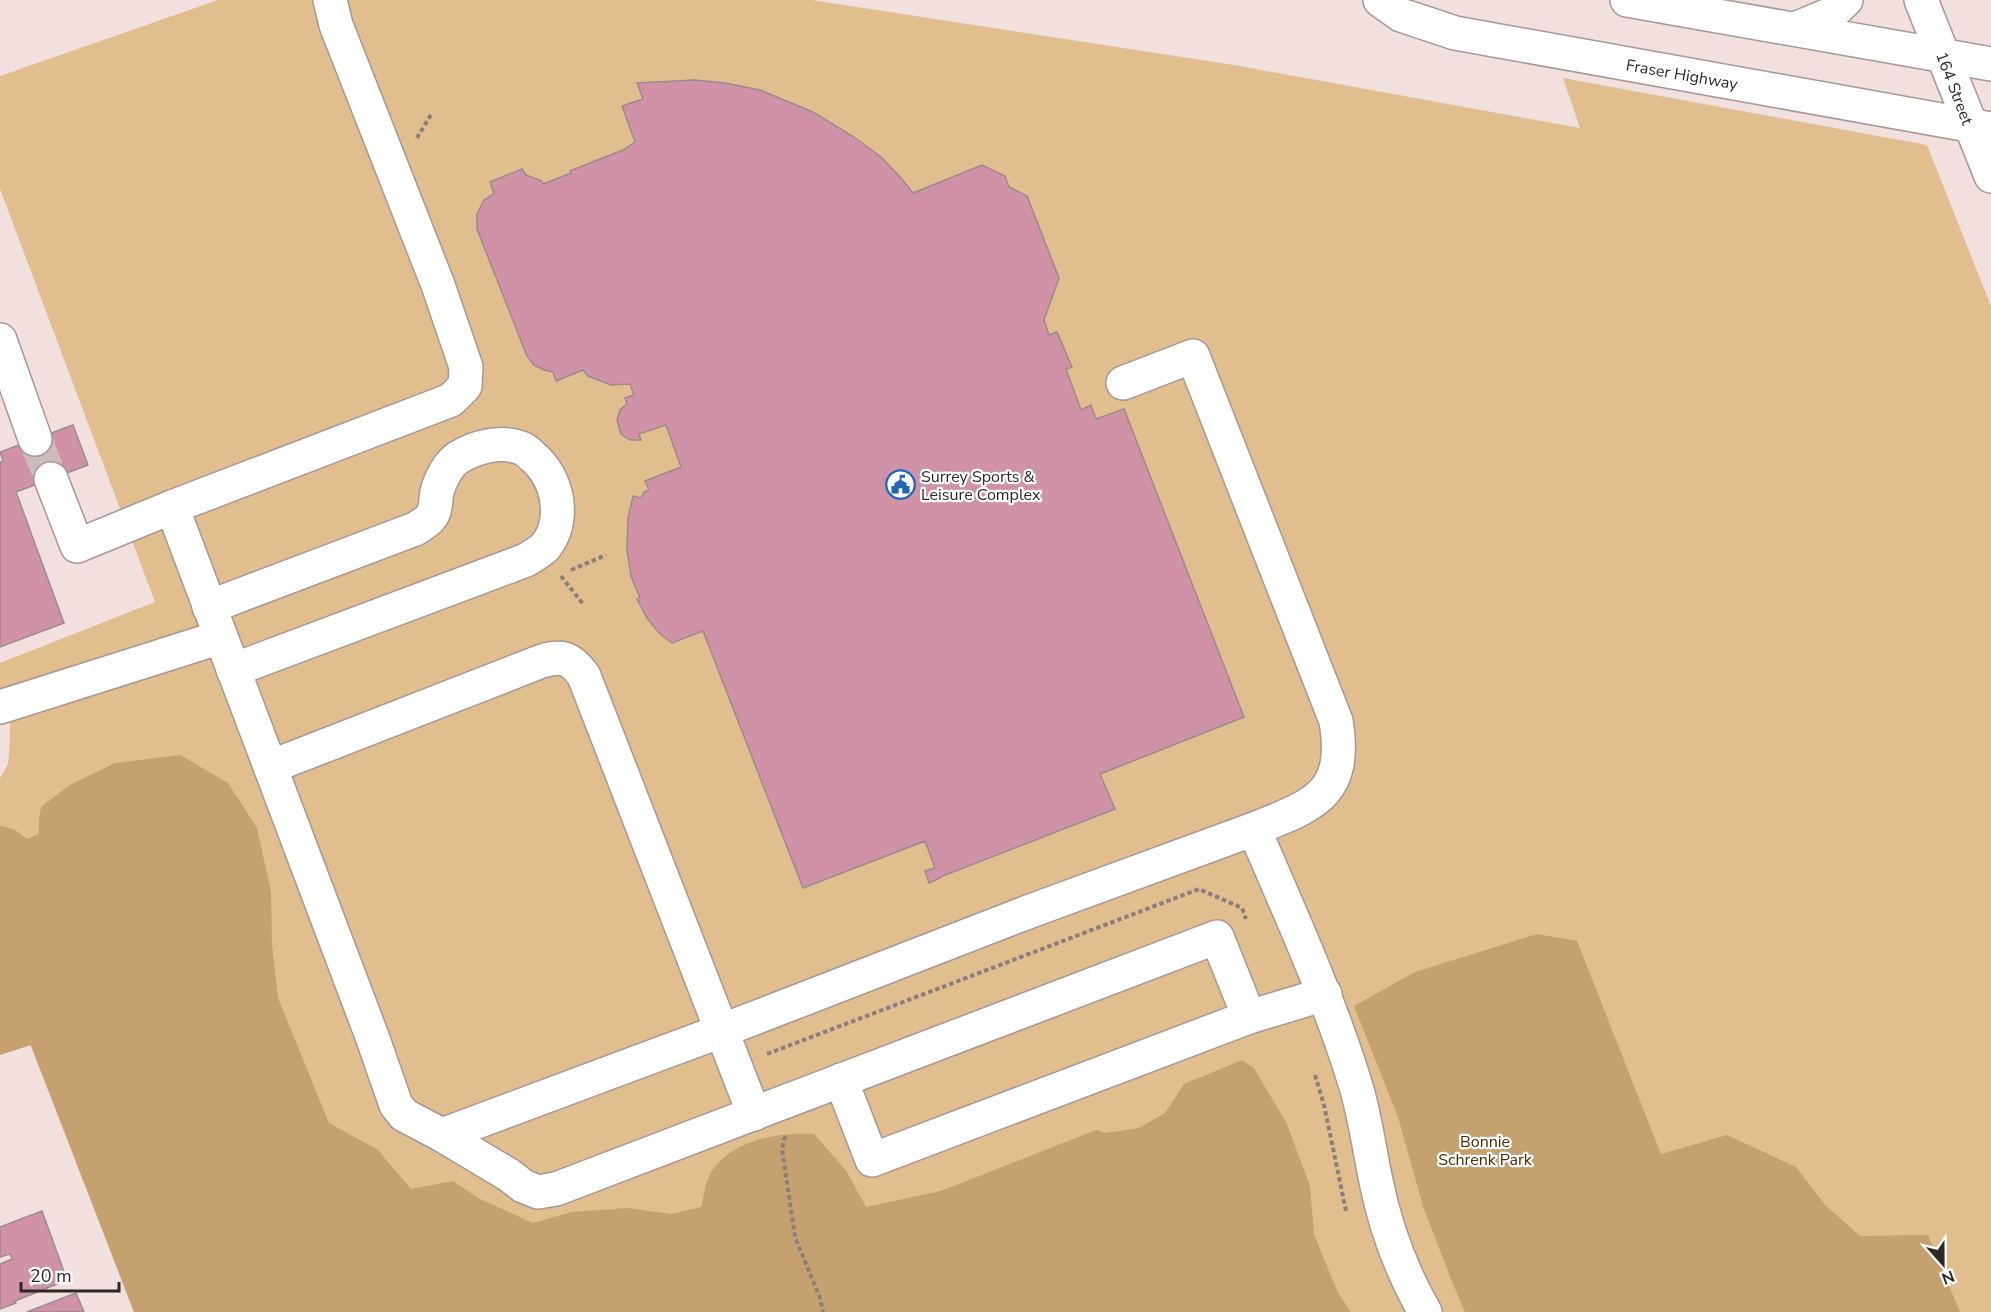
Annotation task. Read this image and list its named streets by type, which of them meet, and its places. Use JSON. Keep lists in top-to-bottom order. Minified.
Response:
{"streets":{"main road":["Fraser Highway","164 Street"]},"crossings":[["Fraser Highway","164 Street"]],"parks":["Bonnie Schrenk Park"],"places":{"public building":["Surrey Sports & Leisure Complex"]},"scale_bar":"20 m","north":"bottom"}
